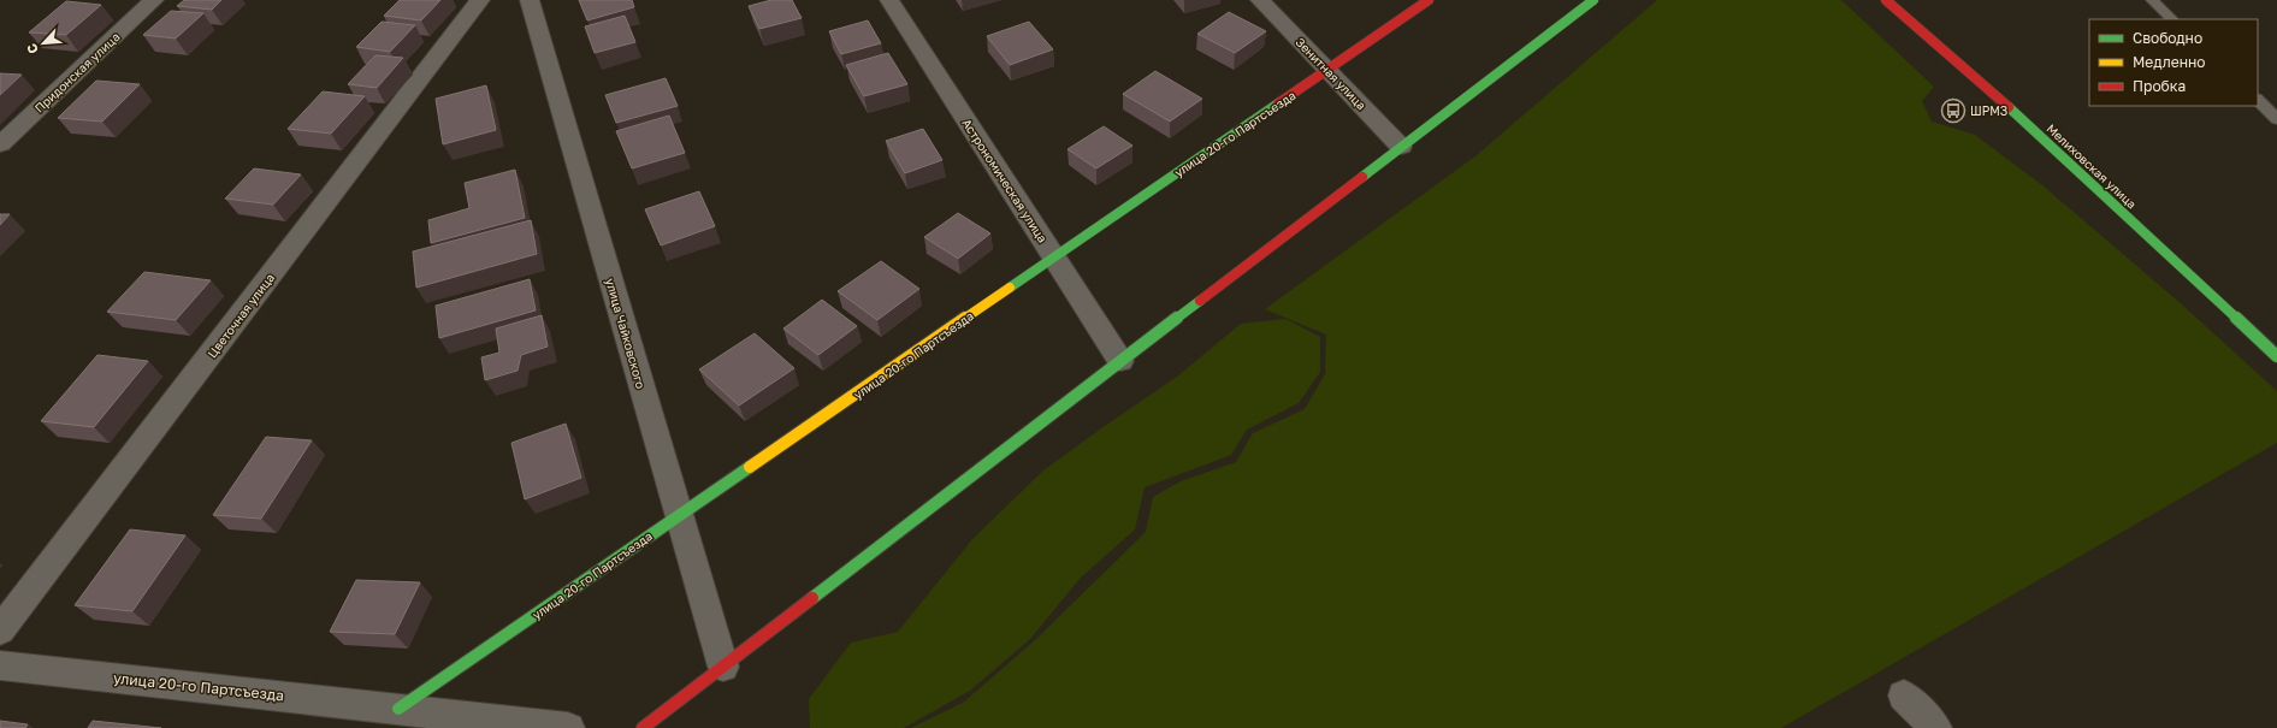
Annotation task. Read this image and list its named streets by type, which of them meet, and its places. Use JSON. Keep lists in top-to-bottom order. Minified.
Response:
{"streets":{"main road":["улица 20-го Партсъезда","Мелиховская улица"],"street":["Придонская улица","Зенитная улица","Астрономическая улица","Цветочная улица","улица Чайковского"]},"crossings":[["Зенитная улица","улица 20-го Партсъезда"],["улица 20-го Партсъезда","Астрономическая улица"],["улица 20-го Партсъезда","улица Чайковского"]],"places":{"bus stop":["ШРМЗ"]},"legend":["Свободно","Медленно","Пробка"],"north":"bottom left"}
